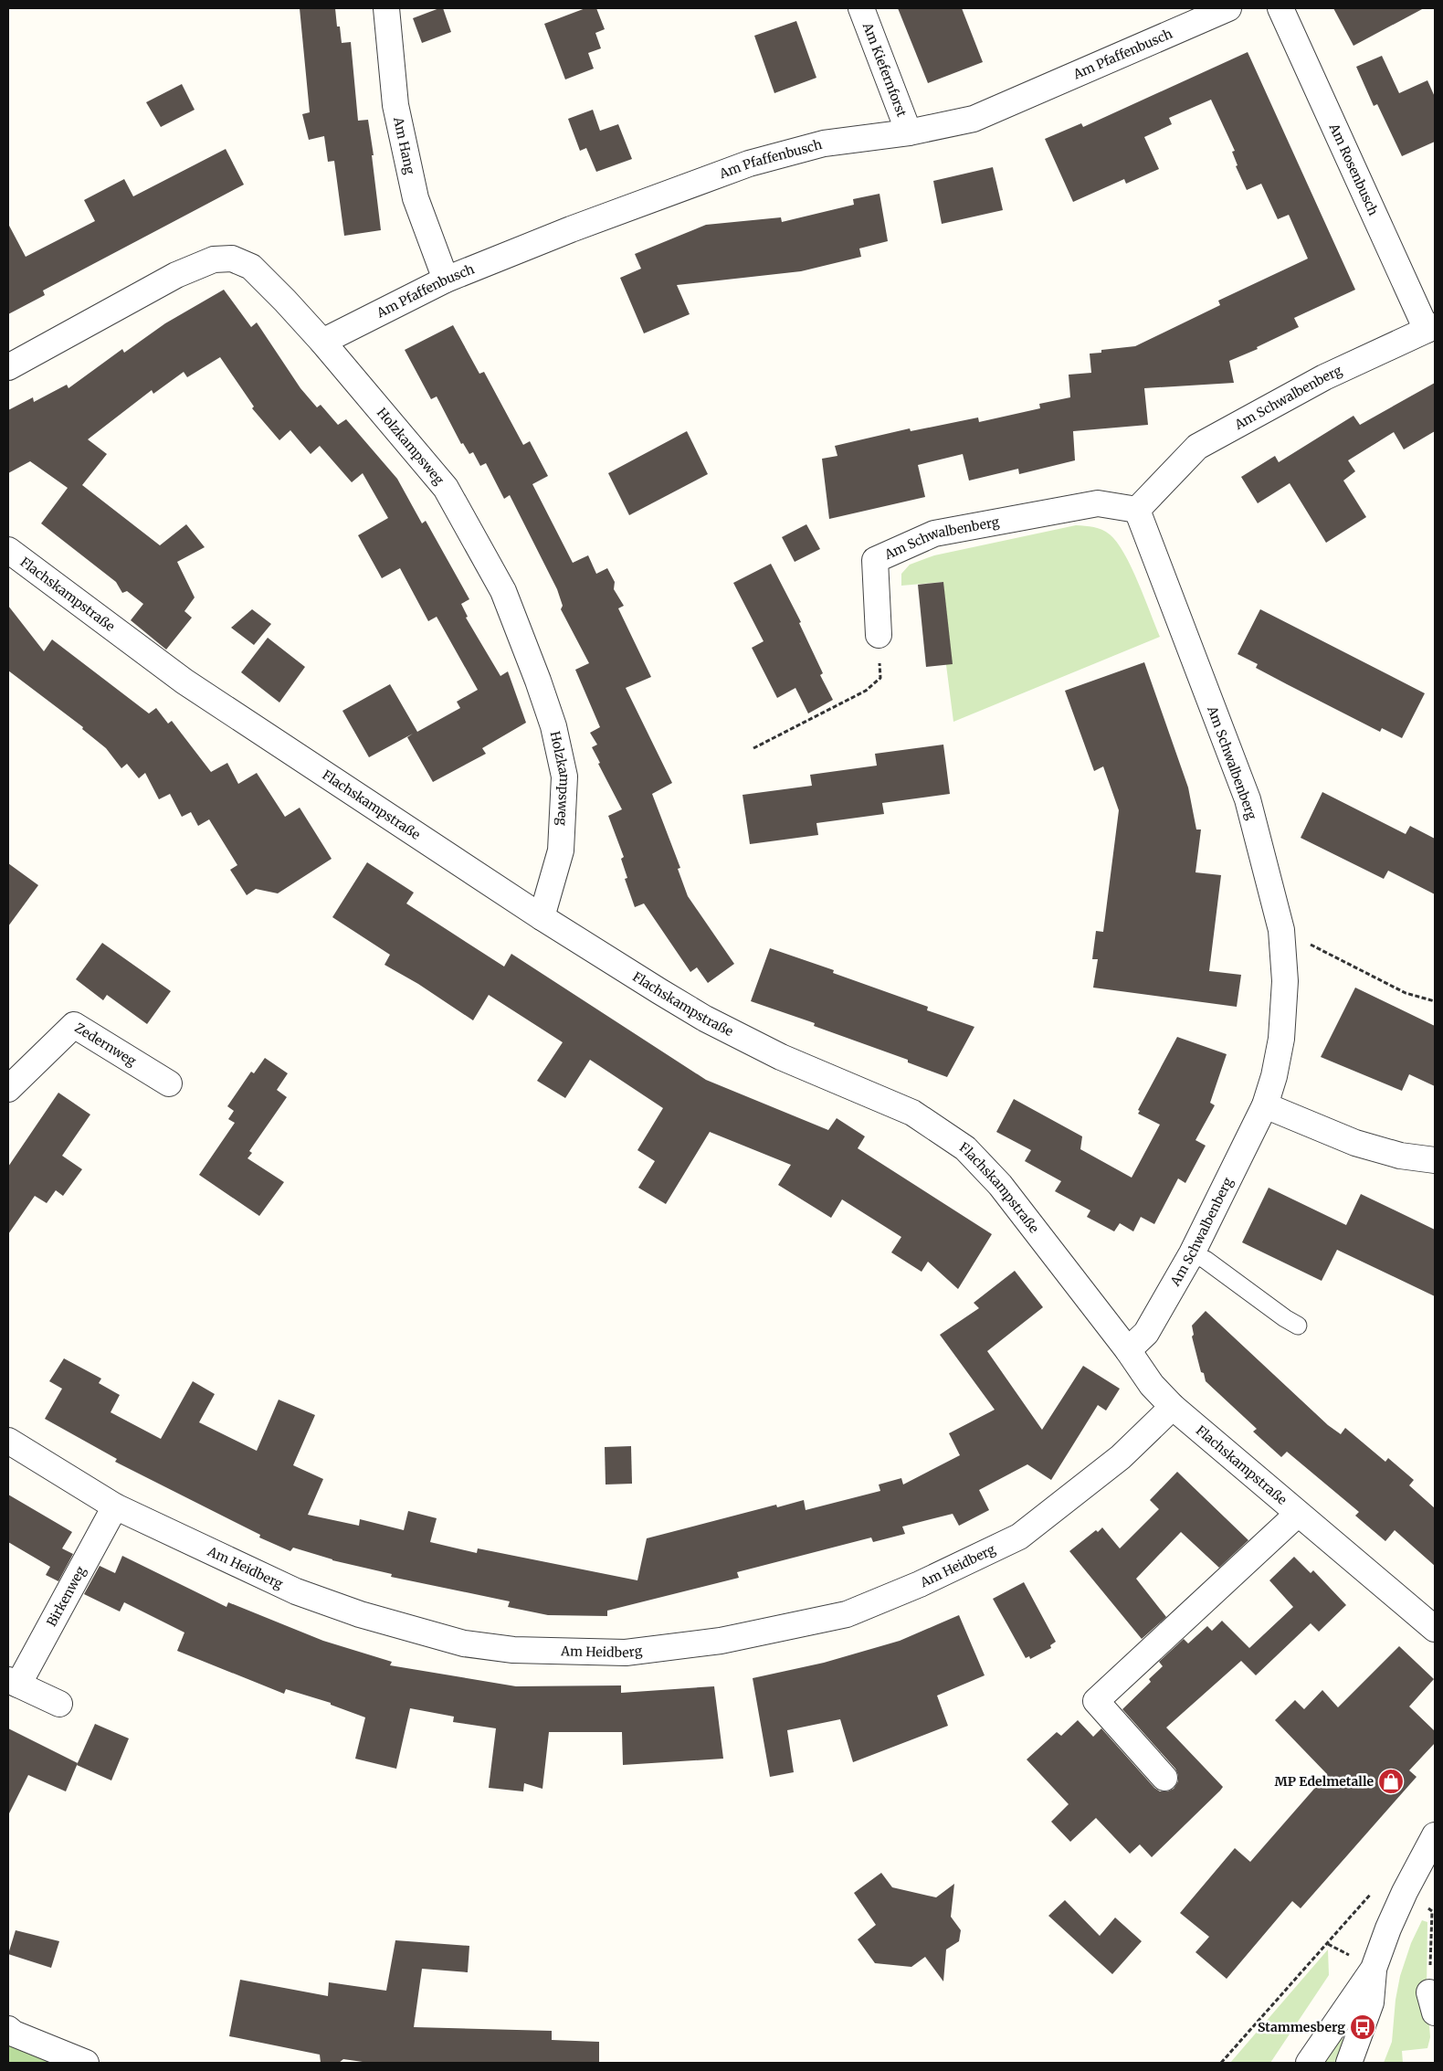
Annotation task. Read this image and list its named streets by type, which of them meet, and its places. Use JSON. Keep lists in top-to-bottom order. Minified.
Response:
{"streets":{"street":["Am Pfaffenbusch","Am Kiefernforst","Am Hang","Am Rosenbusch","Am Schwalbenberg","Holzkampsweg","Flachskampstraße","Zedernweg","Am Heidberg","Birkenweg"]},"crossings":[["Am Pfaffenbusch","Am Kiefernforst"],["Am Pfaffenbusch","Am Hang"],["Am Pfaffenbusch","Holzkampsweg"],["Am Rosenbusch","Am Schwalbenberg"],["Am Schwalbenberg","Flachskampstraße"],["Holzkampsweg","Flachskampstraße"],["Flachskampstraße","Am Heidberg"],["Am Heidberg","Birkenweg"]],"places":{"shop":["MP Edelmetalle"],"bus stop":["Stammesberg"]}}
